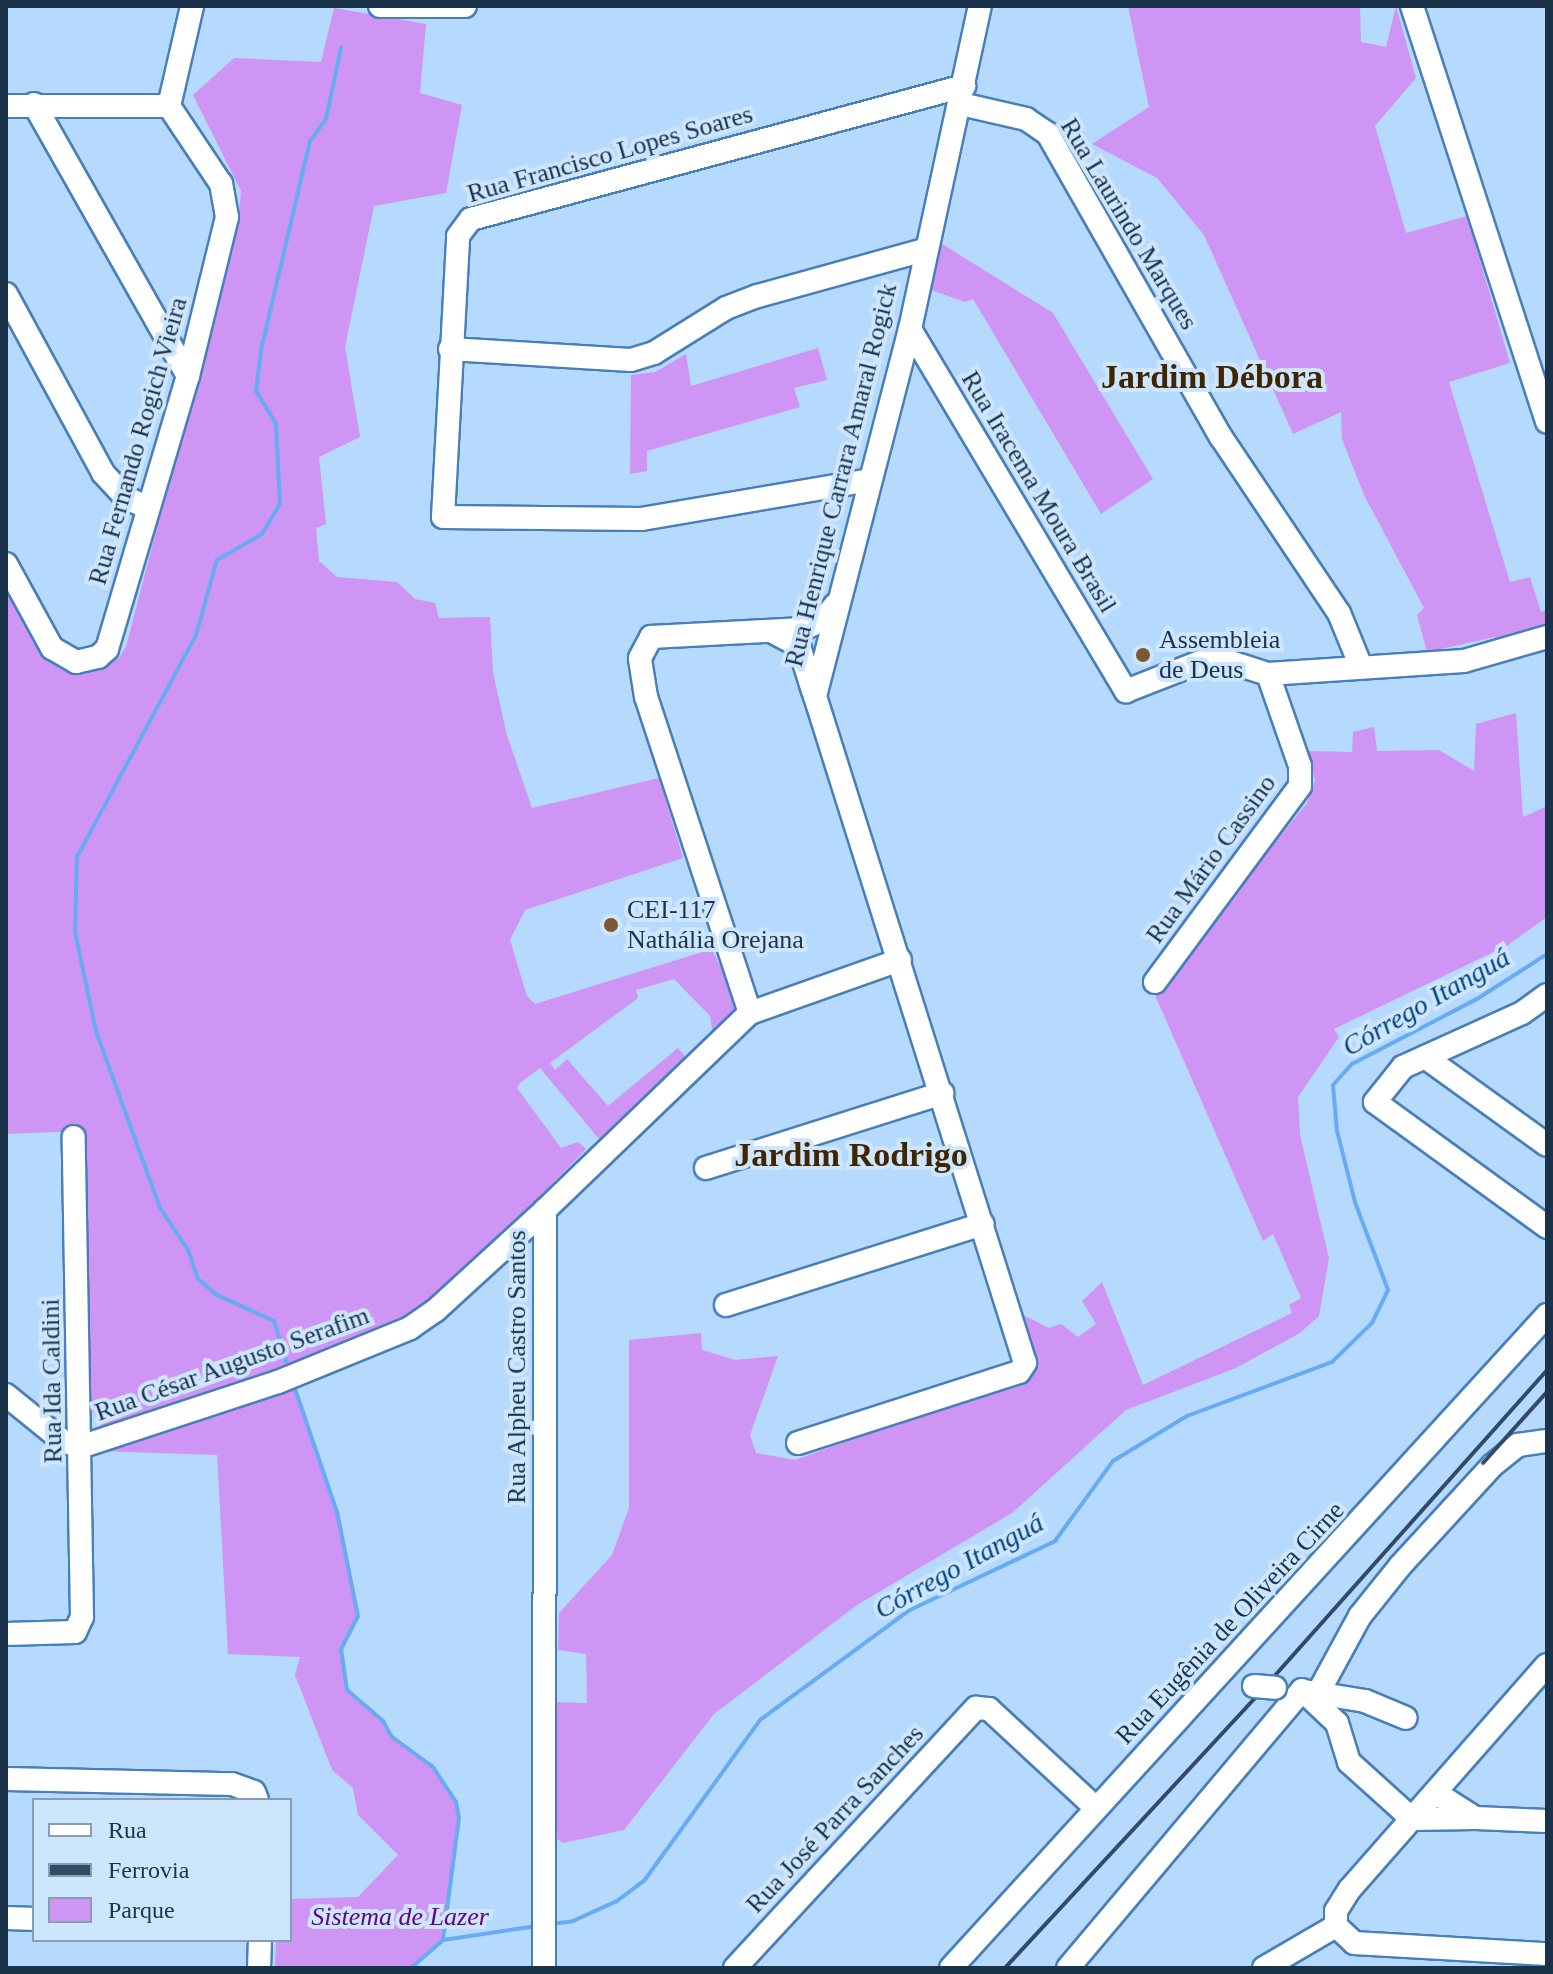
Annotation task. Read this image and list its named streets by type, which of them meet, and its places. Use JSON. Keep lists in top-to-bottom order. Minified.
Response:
{"streets":{"street":["Rua Francisco Lopes Soares","Rua Laurindo Marques","Rua Fernando Rogich Vieira","Rua Henrique Carrara Amaral Rogick","Rua Iracema Moura Brasil","Rua Mário Cassino","Rua César Augusto Serafim","Rua Alpheu Castro Santos","Rua Ida Caldini","Rua Eugênia de Oliveira Cirne","Rua José Parra Sanches"]},"crossings":[["Rua Francisco Lopes Soares","Rua Laurindo Marques"],["Rua Francisco Lopes Soares","Rua Henrique Carrara Amaral Rogick"],["Rua Laurindo Marques","Rua Henrique Carrara Amaral Rogick"],["Rua Henrique Carrara Amaral Rogick","Rua Iracema Moura Brasil"],["Rua Iracema Moura Brasil","Rua Mário Cassino"],["Rua César Augusto Serafim","Rua Alpheu Castro Santos"],["Rua César Augusto Serafim","Rua Ida Caldini"],["Rua Eugênia de Oliveira Cirne","Rua José Parra Sanches"]],"districts":["Jardim Débora","Jardim Rodrigo"],"water":["Córrego Itanguá"],"parks":["Sistema de Lazer"],"places":["Assembleia de Deus","CEI-117 Nathália Orejana"],"legend":["Rua","Ferrovia","Parque"]}
